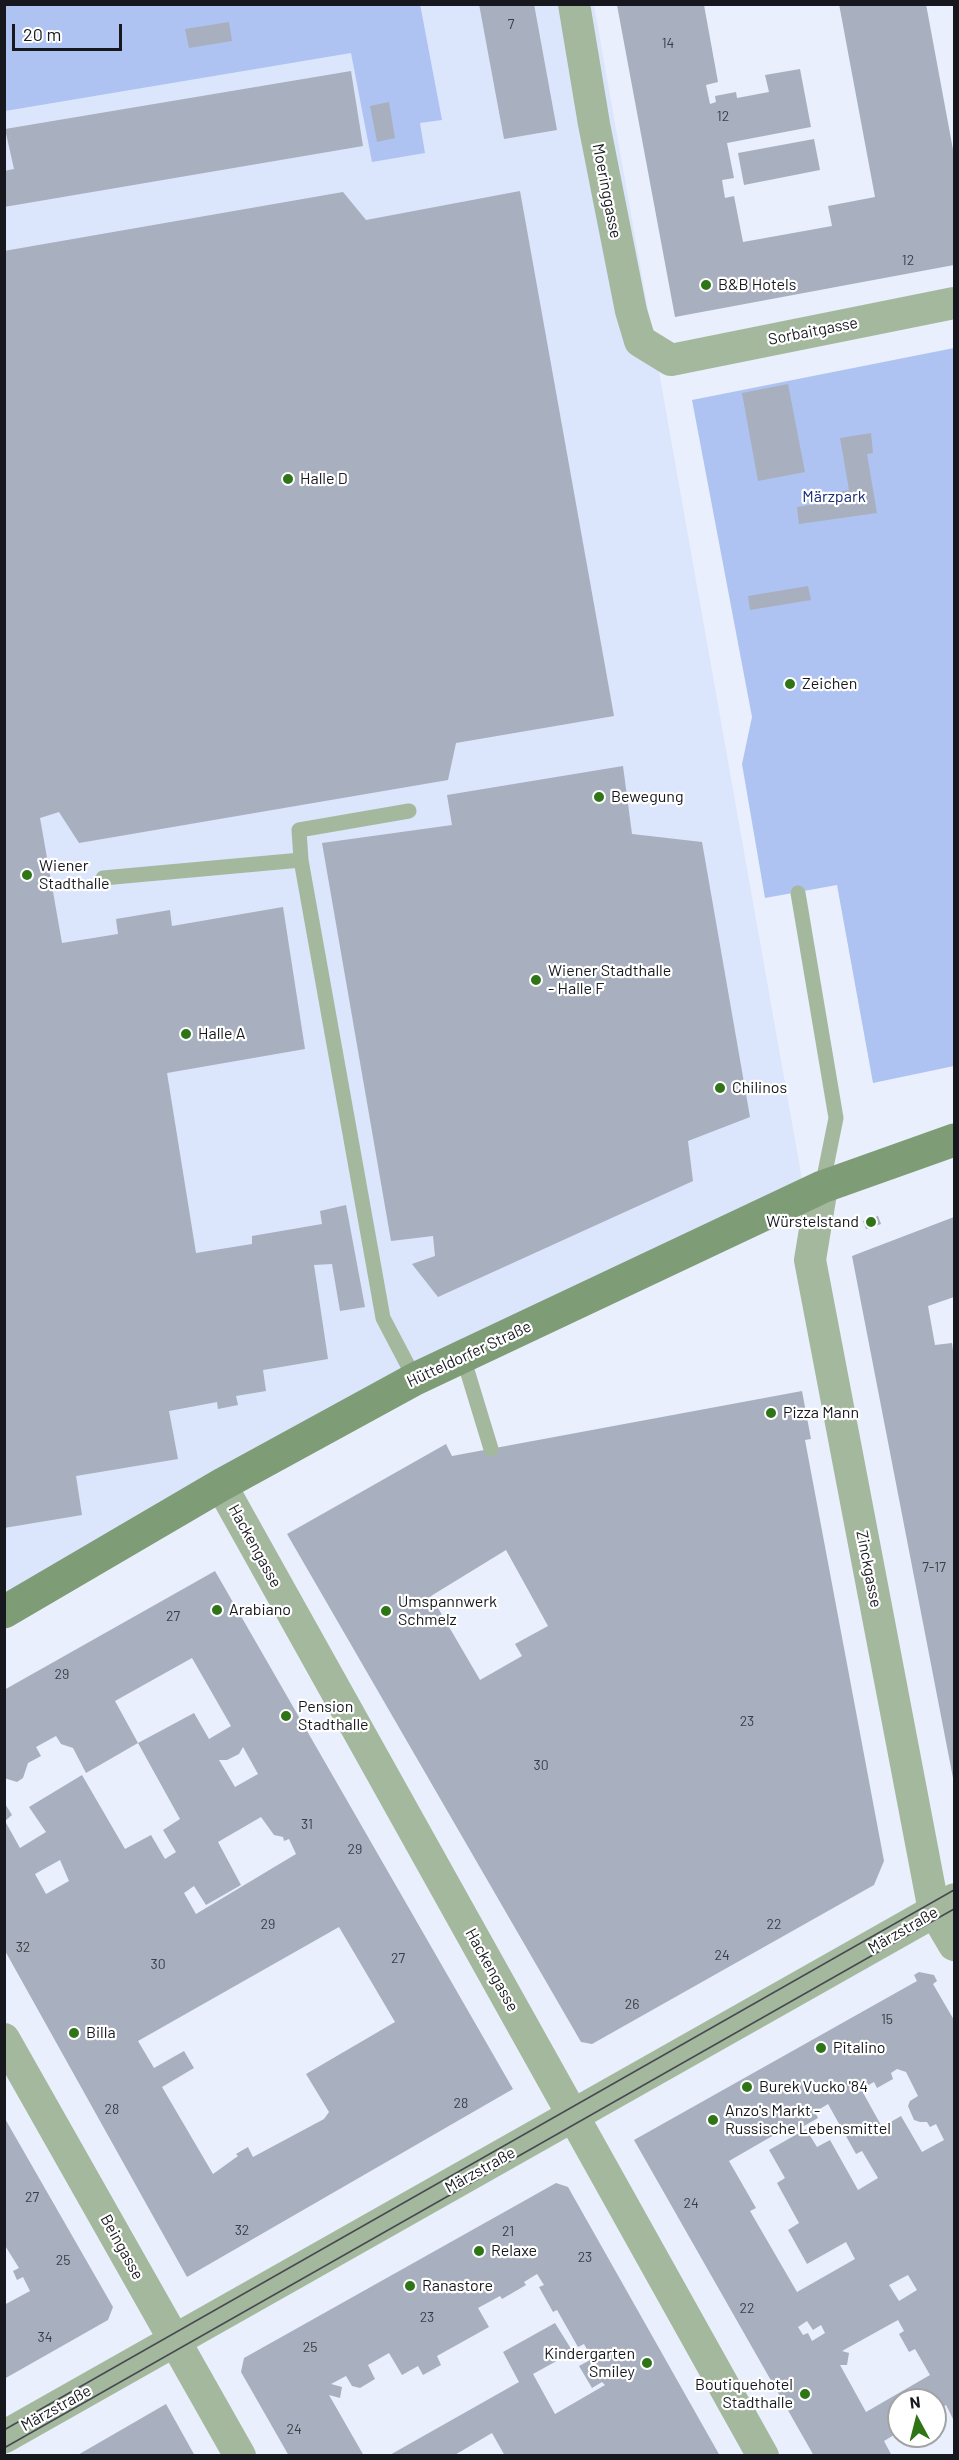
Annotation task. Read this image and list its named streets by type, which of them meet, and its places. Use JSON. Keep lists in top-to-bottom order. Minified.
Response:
{"streets":{"main road":["Hütteldorfer Straße"],"street":["Moeringgasse","Sorbaitgasse","Hackengasse","Zinckgasse","Märzstraße","Beingasse"]},"crossings":[["Moeringgasse","Sorbaitgasse"],["Hütteldorfer Straße","Hackengasse"],["Hütteldorfer Straße","Zinckgasse"],["Hackengasse","Märzstraße"],["Zinckgasse","Märzstraße"],["Märzstraße","Beingasse"]],"parks":["Märzpark"],"places":["B&B Hotels","Halle D","Zeichen","Bewegung","Wiener Stadthalle","Wiener Stadthalle - Halle F","Halle A","Chilinos","Würstelstand","Pizza Mann","Arabiano","Umspannwerk Schmelz","Pension Stadthalle","Billa","Pitalino","Burek Vucko '84","Anzo's Markt - Russische Lebensmittel","Relaxe","Ranastore","Kindergarten Smiley","Boutiquehotel Stadthalle"],"house_numbers":["7","14","12","12","7-17","27","29","23","30","31","29","29","22","32","24","27","30","26","15","28","28","27","24","32","21","23","25","22","23","34","25","24"],"scale_bar":"20 m","north":"top"}
